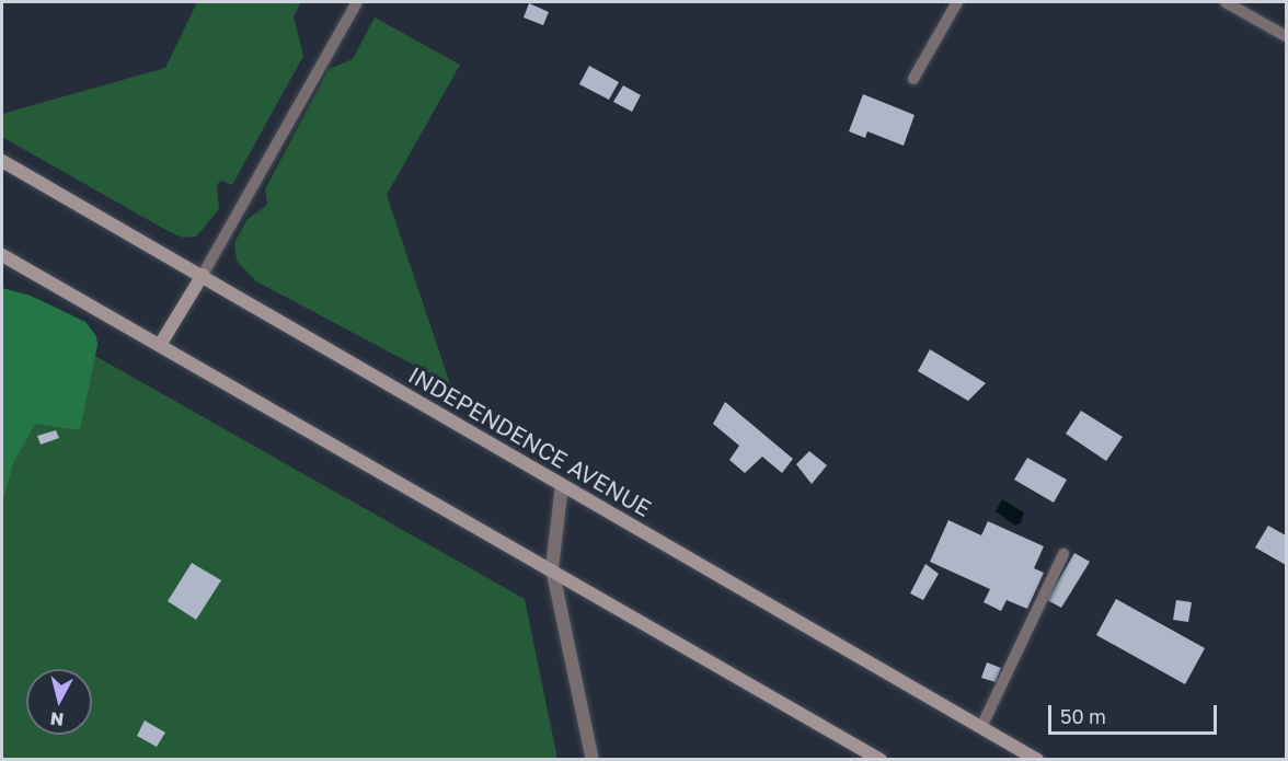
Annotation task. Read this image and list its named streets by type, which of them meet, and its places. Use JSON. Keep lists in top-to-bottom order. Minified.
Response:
{"streets":{"main road":["INDEPENDENCE AVENUE"]},"scale_bar":"50 m","north":"bottom"}
